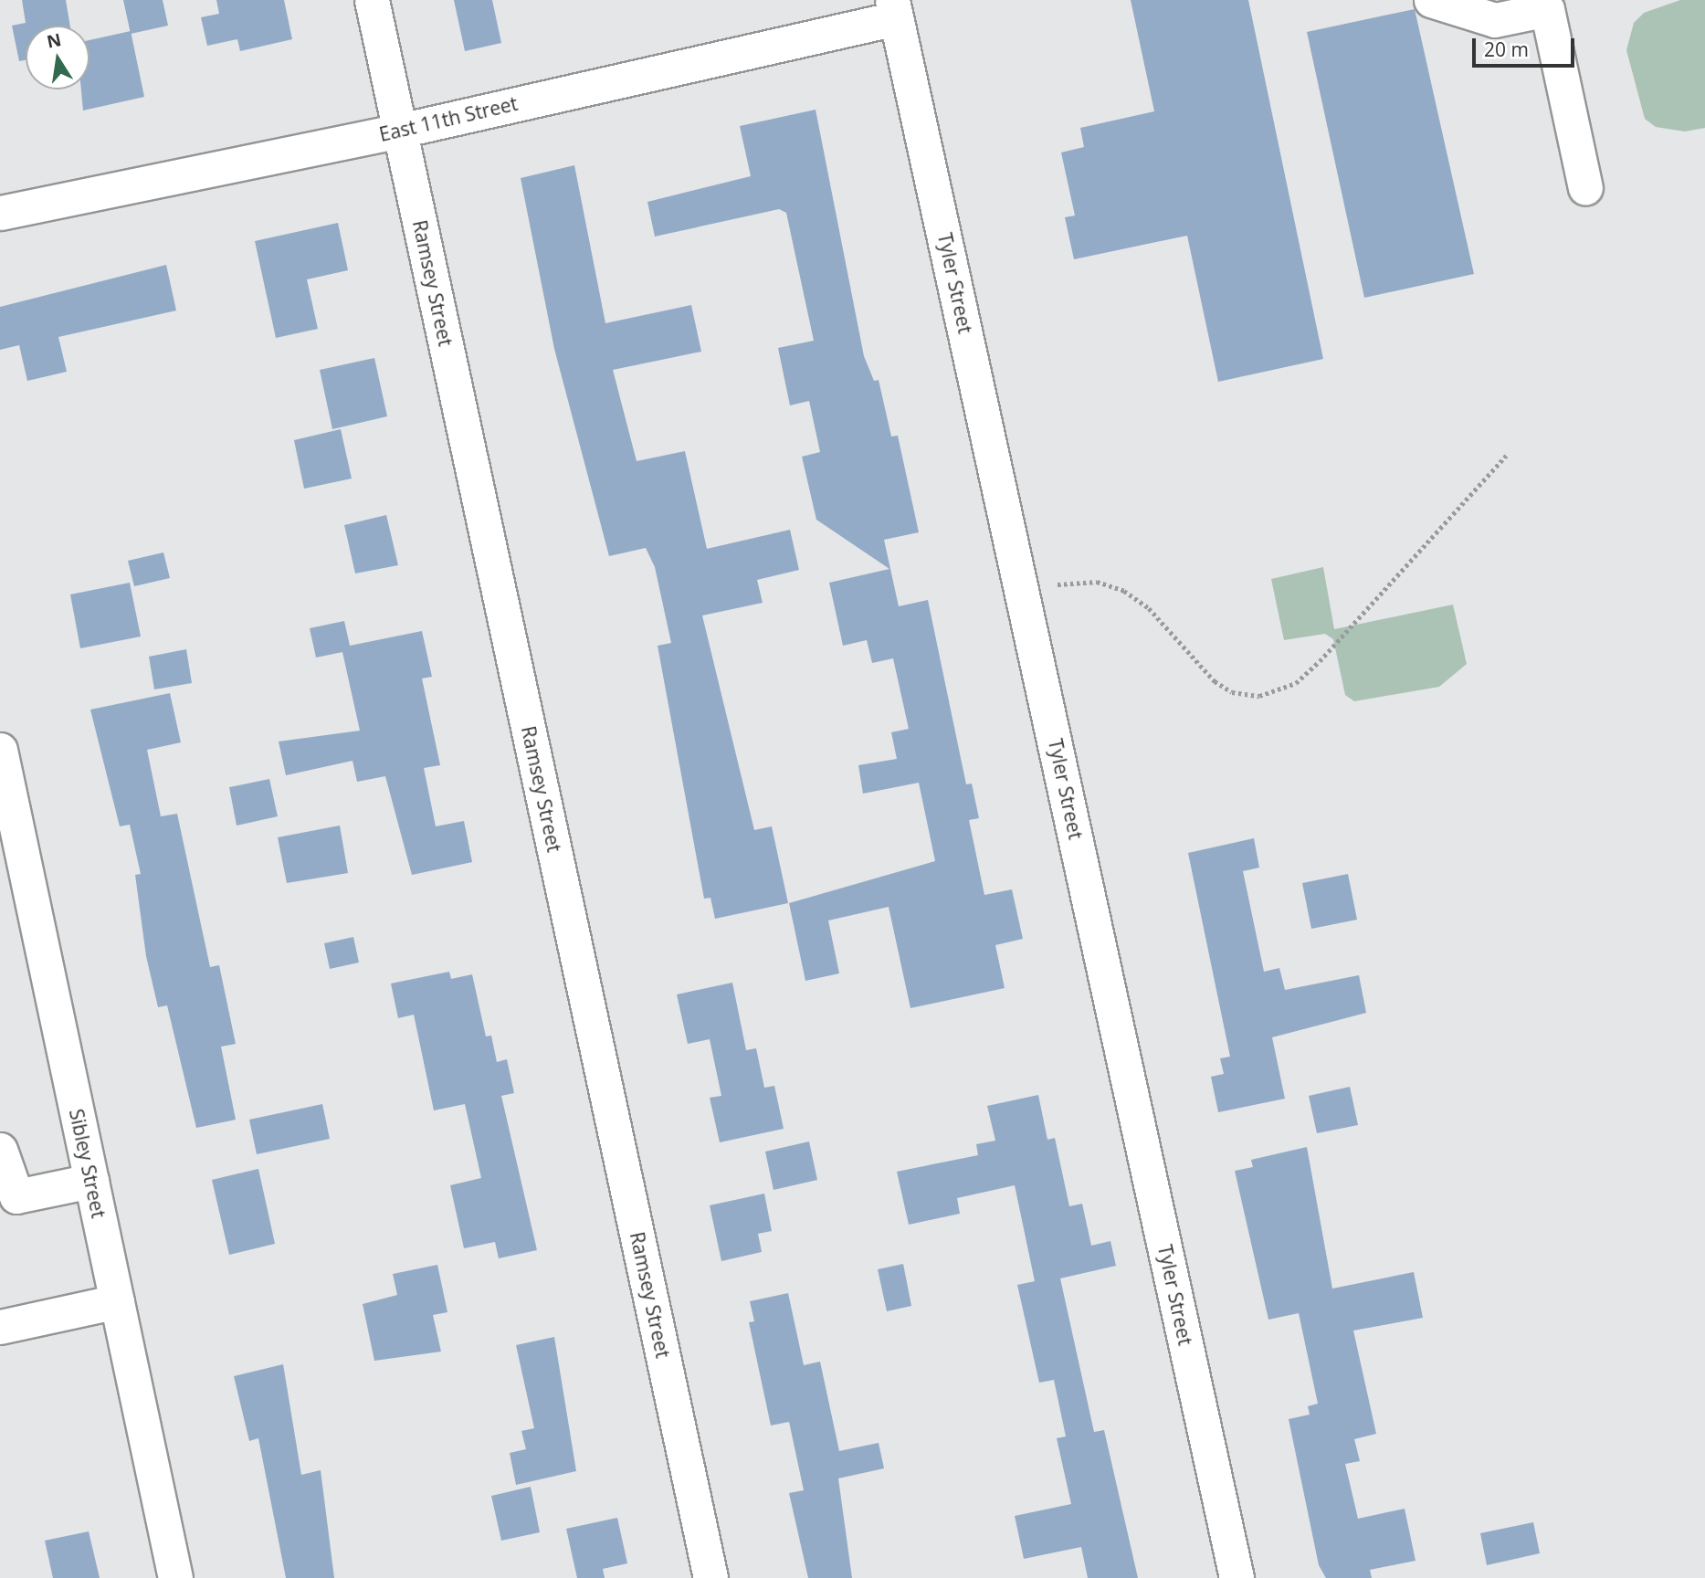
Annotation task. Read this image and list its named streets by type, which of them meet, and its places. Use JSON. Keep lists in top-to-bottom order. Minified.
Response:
{"streets":{"street":["East 11th Street","Ramsey Street","Tyler Street","Sibley Street"]},"crossings":[["East 11th Street","Ramsey Street"],["East 11th Street","Tyler Street"]],"scale_bar":"20 m","north":"top"}
